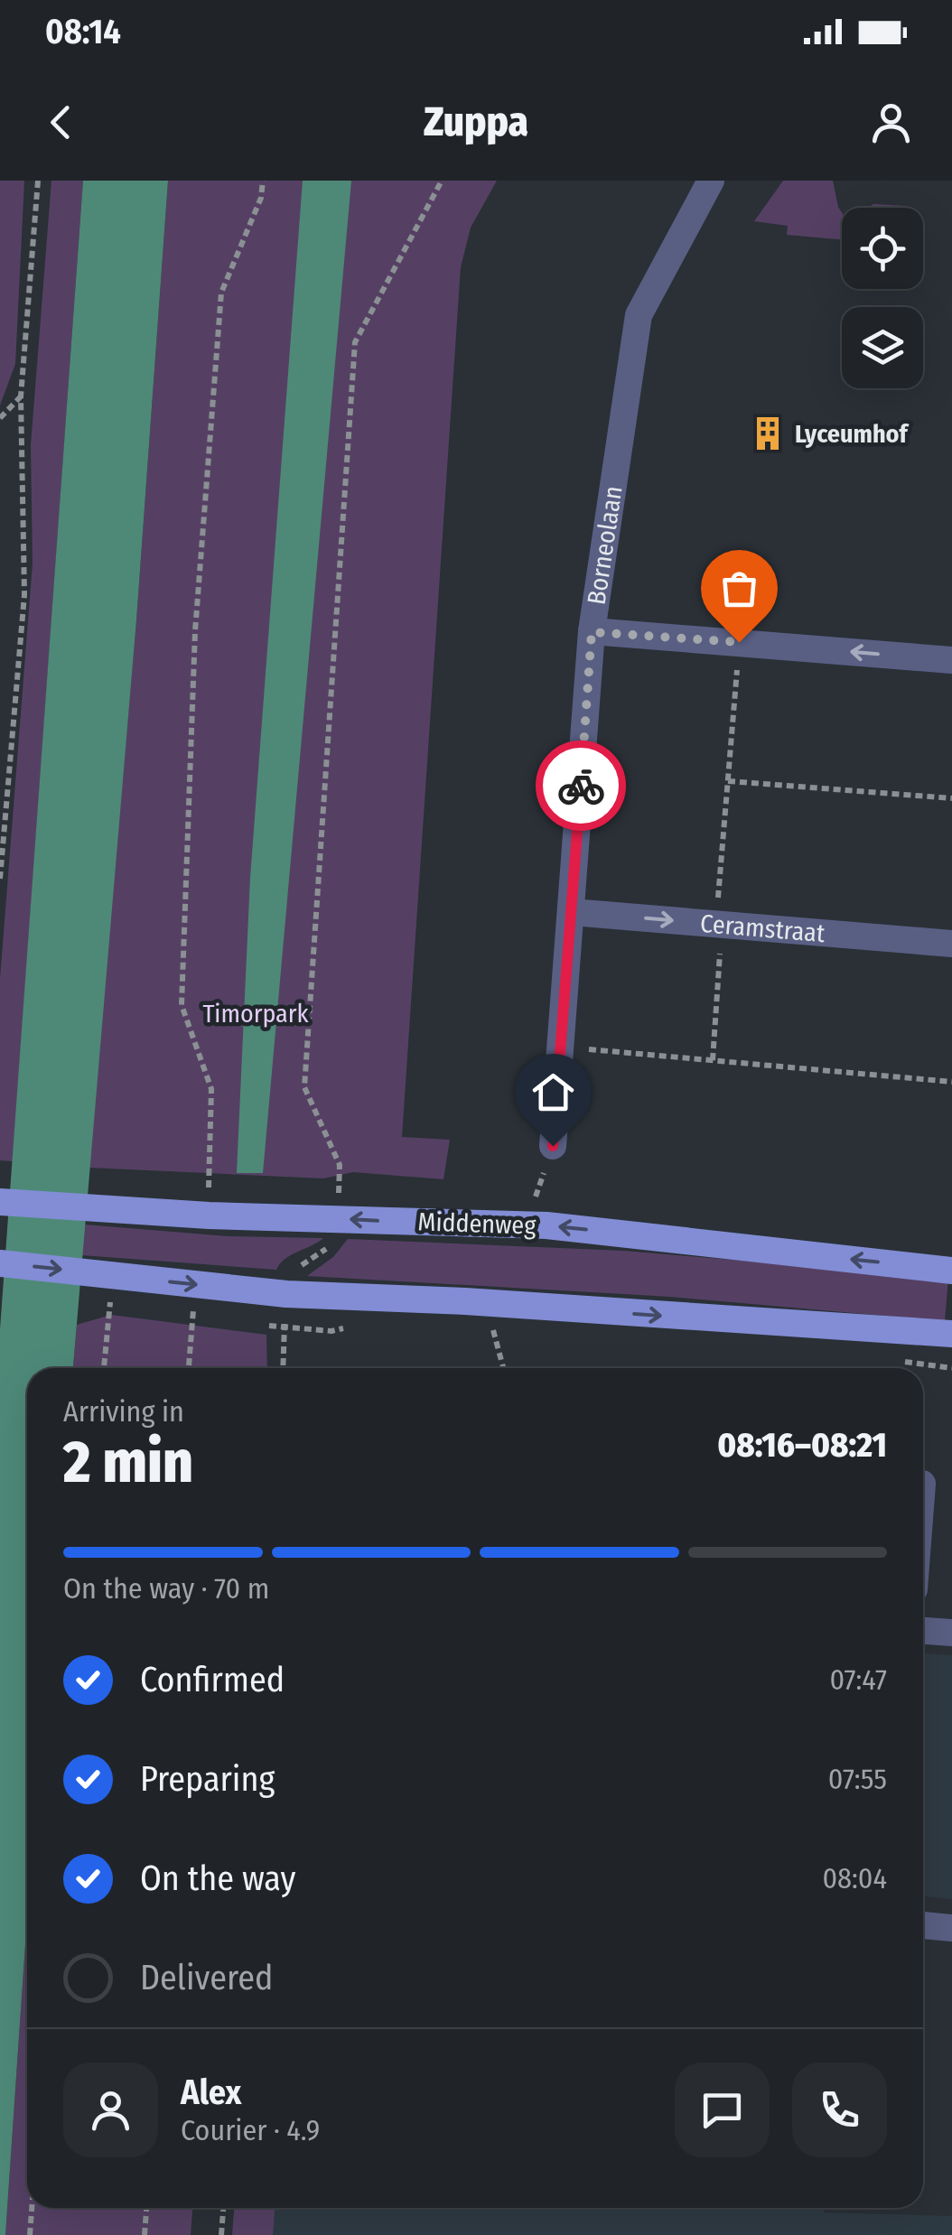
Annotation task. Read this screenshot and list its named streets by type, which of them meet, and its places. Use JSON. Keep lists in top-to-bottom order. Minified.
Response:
{"streets":{"main road":["Middenweg"],"street":["Borneolaan","Ceramstraat"]},"crossings":[["Borneolaan","Ceramstraat"]],"one_way":["Ceramstraat"],"parks":["Timorpark"],"places":{"building":["Lyceumhof"]},"page":{"status":"08:14","header":"Zuppa","heading":["2 min","Arriving in","08:16–08:21"],"panel":["Alex","Courier · 4.9"],"bar":"On the way · 70 m","list":[["Confirmed","07:47"],["Preparing","07:55"],["On the way","08:04"],"Delivered"]}}
